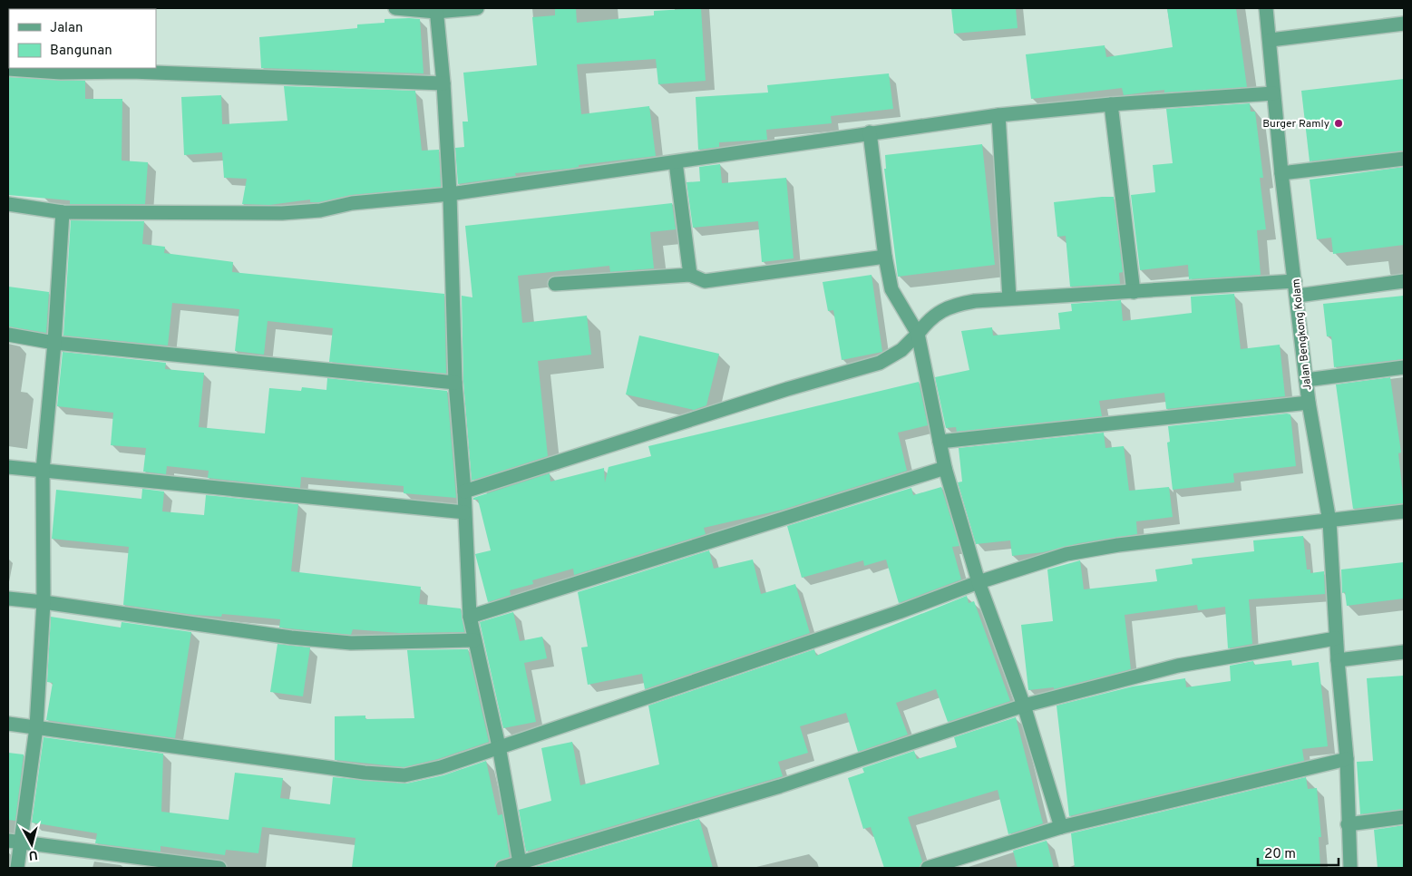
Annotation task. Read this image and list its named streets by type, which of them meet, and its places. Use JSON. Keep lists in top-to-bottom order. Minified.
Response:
{"streets":{"street":["Jalan Bengkong Kolam"]},"places":["Burger Ramly"],"legend":["Jalan","Bangunan"],"scale_bar":"20 m","north":"bottom"}
